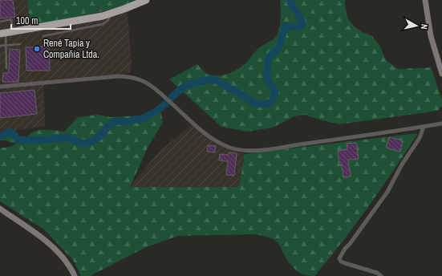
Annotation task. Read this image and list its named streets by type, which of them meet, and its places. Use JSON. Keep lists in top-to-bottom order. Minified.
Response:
{"places":["René Tapia y Compañía Ltda."],"scale_bar":"100 m","north":"right"}
